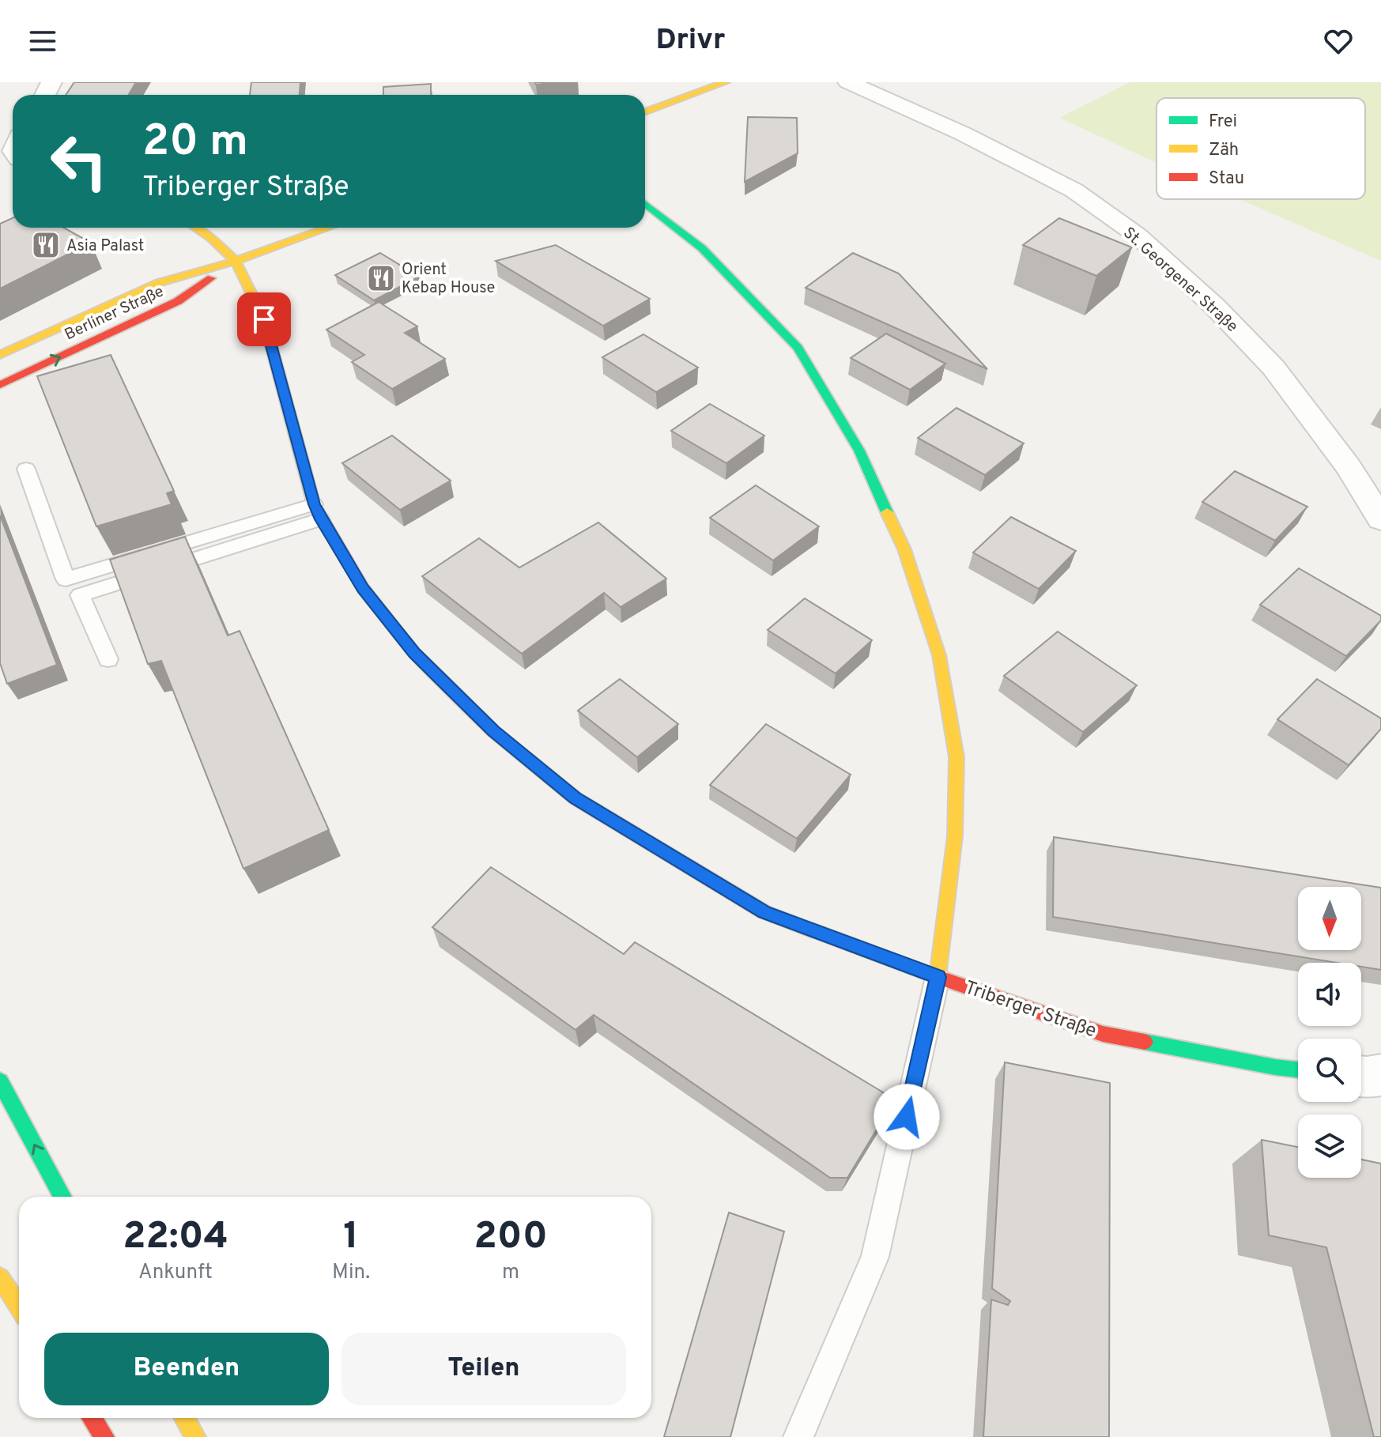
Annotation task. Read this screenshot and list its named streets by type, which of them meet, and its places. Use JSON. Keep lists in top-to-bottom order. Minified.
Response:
{"streets":{"street":["St. Georgener Straße","Berliner Straße","Triberger Straße"]},"crossings":[["Berliner Straße","Triberger Straße"]],"places":{"restaurant":["Asia Palast","Orient Kebap House"]},"legend":["Frei","Zäh","Stau"],"north":"bottom","page":{"header":"Drivr","turn":["20 m","Triberger Straße"],"eta":["22:04","Ankunft","1","Min.","200","m"],"buttons":["Beenden","Teilen"]}}
